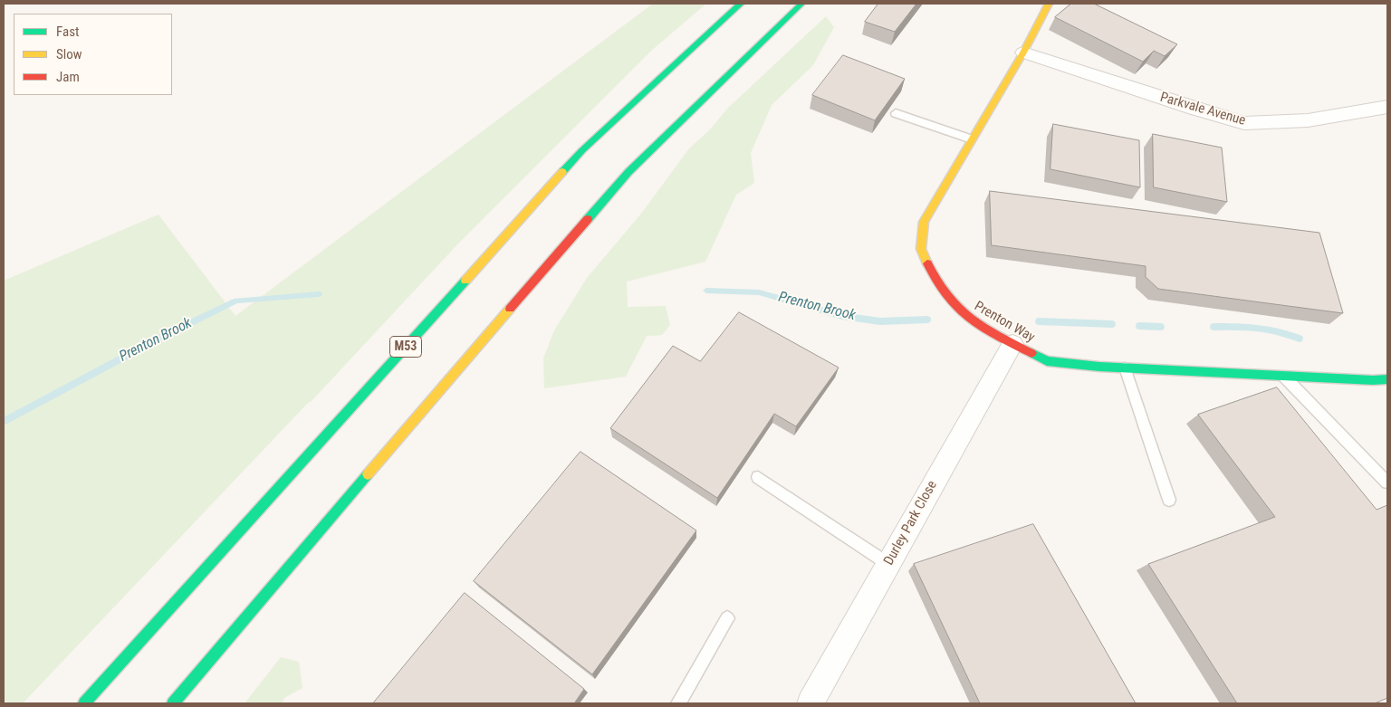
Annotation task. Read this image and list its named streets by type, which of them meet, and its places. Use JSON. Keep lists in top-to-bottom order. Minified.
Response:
{"streets":{"main road":["Prenton Way","M53"],"street":["Parkvale Avenue","Durley Park Close"]},"crossings":[["Parkvale Avenue","Prenton Way"],["Prenton Way","Durley Park Close"]],"water":["Prenton Brook"],"legend":["Fast","Slow","Jam"]}
